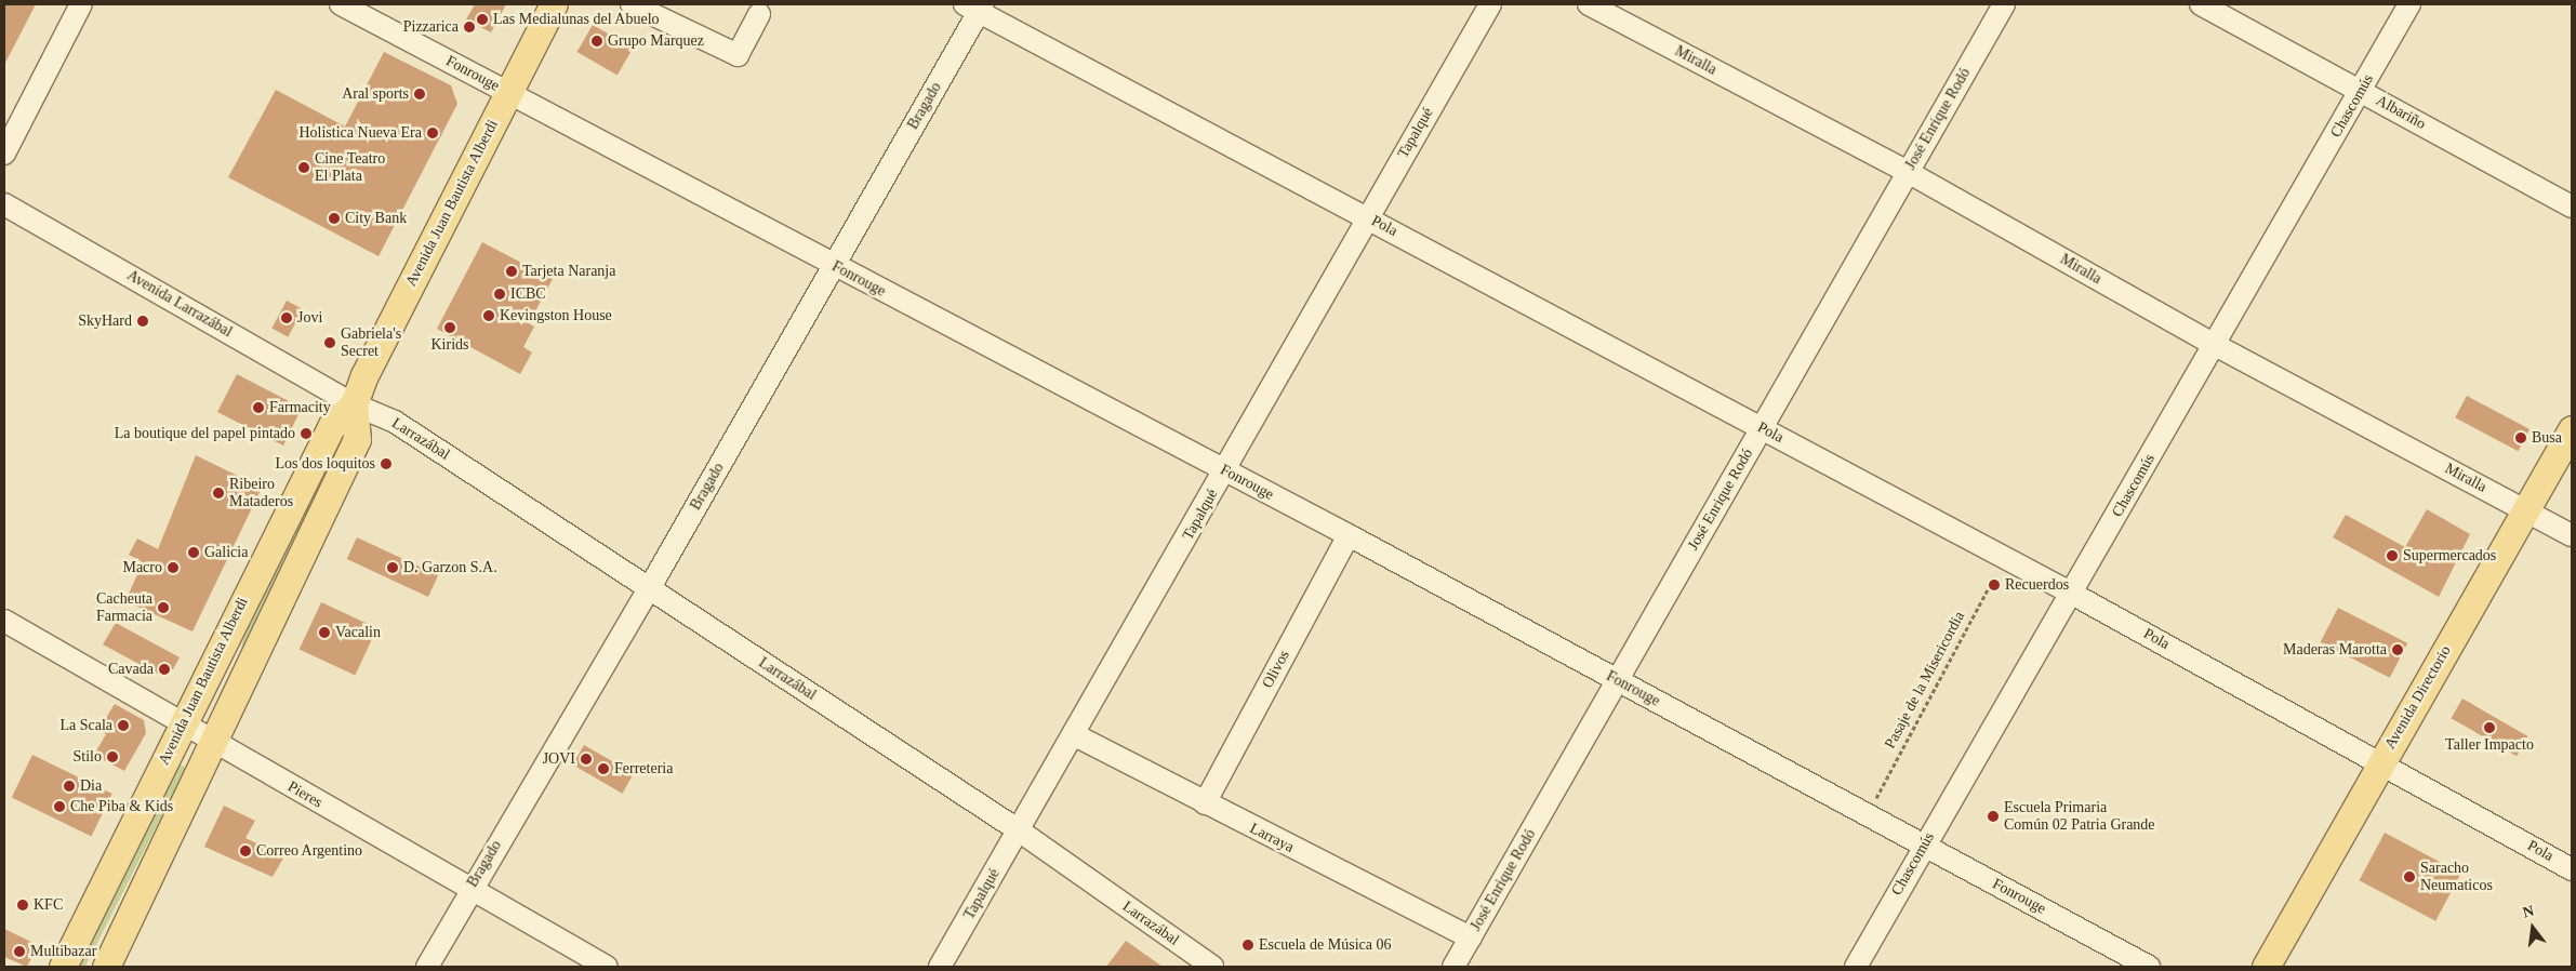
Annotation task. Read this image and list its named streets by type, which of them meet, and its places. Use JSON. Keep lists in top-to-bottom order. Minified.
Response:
{"streets":{"main road":["Avenida Juan Bautista Alberdi","Avenida Directorio"],"street":["Miralla","Fonrouge","Bragado","Chascomús","Albariño","José Enrique Rodó","Tapalqué","Pola","Avenida Larrazábal","Larrazábal","Olivos","Pieres","Larraya"],"path":["Pasaje de la Misericordia"]},"crossings":[["Miralla","Chascomús"],["Miralla","José Enrique Rodó"],["Miralla","Avenida Directorio"],["Fonrouge","Bragado"],["Fonrouge","Chascomús"],["Fonrouge","José Enrique Rodó"],["Fonrouge","Tapalqué"],["Fonrouge","Avenida Juan Bautista Alberdi"],["Fonrouge","Olivos"],["Fonrouge","Pasaje de la Misericordia"],["Bragado","Pola"],["Bragado","Larrazábal"],["Bragado","Pieres"],["Chascomús","Albariño"],["Chascomús","Pola"],["José Enrique Rodó","Pola"],["José Enrique Rodó","Larraya"],["Tapalqué","Pola"],["Tapalqué","Larrazábal"],["Tapalqué","Larraya"],["Avenida Juan Bautista Alberdi","Avenida Larrazábal"],["Avenida Juan Bautista Alberdi","Larrazábal"],["Avenida Juan Bautista Alberdi","Pieres"],["Pola","Pasaje de la Misericordia"],["Pola","Avenida Directorio"],["Avenida Larrazábal","Larrazábal"],["Olivos","Larraya"]],"places":["Las Medialunas del Abuelo","Pizzarica","Grupo Marquez","Aral sports","Holistica Nueva Era","Cine Teatro El Plata","City Bank","Tarjeta Naranja","ICBC","Kevingston House","Jovi","SkyHard","Kirids","Gabriela's Secret","Farmacity","La boutique del papel pintado","Busa","Los dos loquitos","Ribeiro Mataderos","Galicia","Supermercados","Macro","D. Garzon S.A.","Recuerdos","Cacheuta Farmacia","Vacalin","Maderas Marotta","Cavada","La Scala","Taller Impacto","Stilo","JOVI","Ferreteria","Dia","Che Piba & Kids","Escuela Primaria Común 02 Patria Grande","Correo Argentino","Saracho Neumaticos","KFC","Escuela de Música 06","Multibazar"],"north":"top"}
